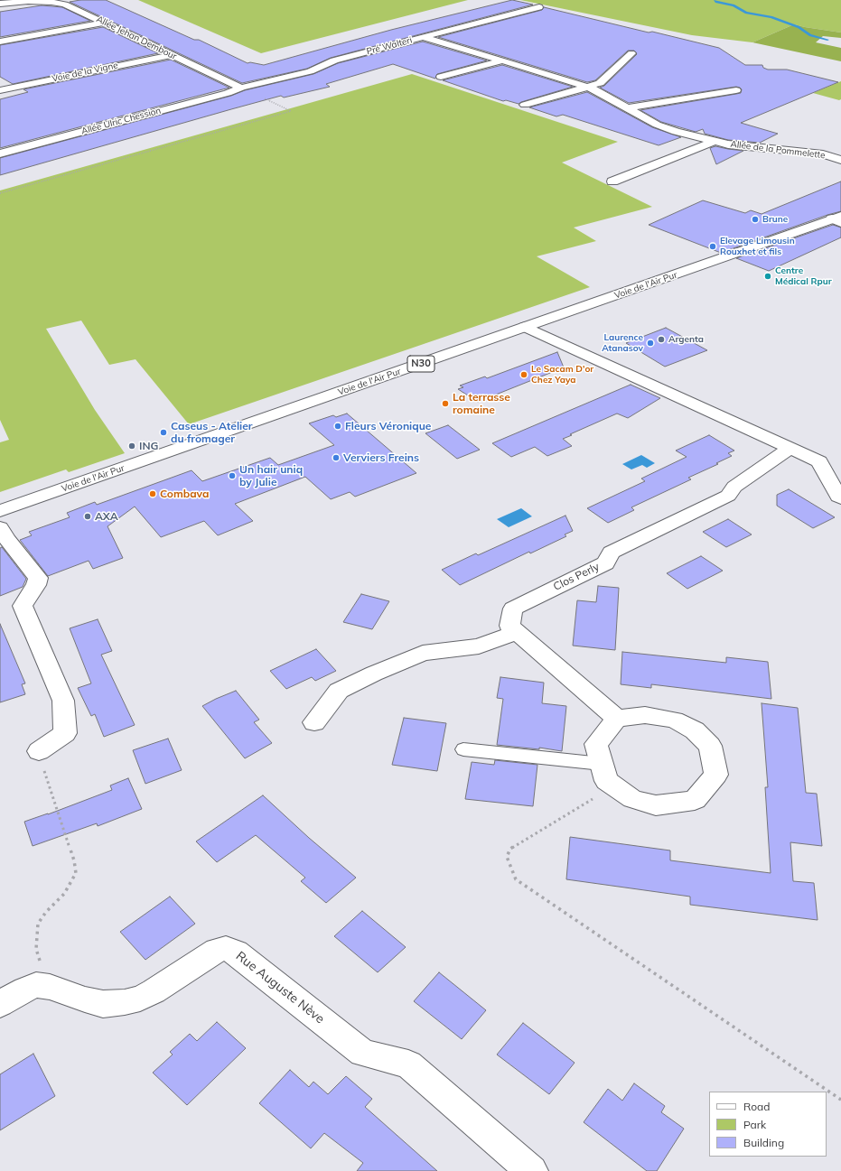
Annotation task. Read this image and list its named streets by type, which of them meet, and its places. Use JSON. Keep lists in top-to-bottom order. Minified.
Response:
{"streets":{"street":["Allée Jehan Dembour","Pré Walteri","Voie de la Vigne","Allée Ulric Chession","Allée de la Pommelette","Voie de l'Air Pur","N30","Clos Perly","Rue Auguste Nève"]},"crossings":[["Allée Jehan Dembour","Pré Walteri"],["Allée Jehan Dembour","Voie de la Vigne"],["Allée Jehan Dembour","Allée Ulric Chession"],["Pré Walteri","Allée Ulric Chession"],["Pré Walteri","Allée de la Pommelette"]],"places":["Brune","Elevage Limousin Rouxhet et fils","Centre Médical Rpur","Argenta","Laurence Atanasov","Le Sacam D'or Chez Yaya","La terrasse romaine","Fleurs Véronique","Caseus - Atelier du fromager","ING","Verviers Freins","Un hair uniq by Julie","Combava","AXA"],"legend":["Road","Park","Building"]}
